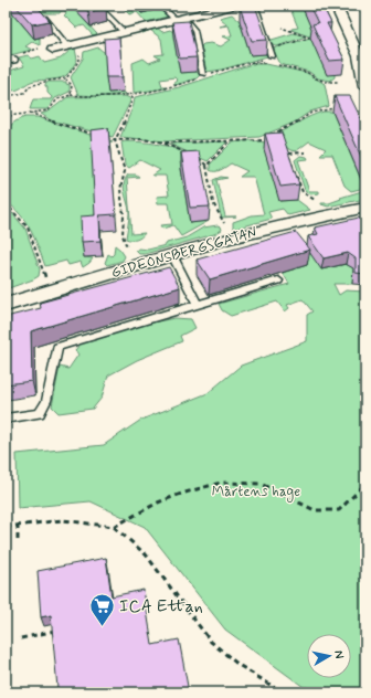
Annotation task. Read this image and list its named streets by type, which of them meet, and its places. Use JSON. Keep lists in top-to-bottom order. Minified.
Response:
{"streets":{"street":["GIDEONSBERGSGATAN"]},"parks":["Mårtens hage"],"places":{"supermarket":["ICA Ettan"]},"north":"right"}
